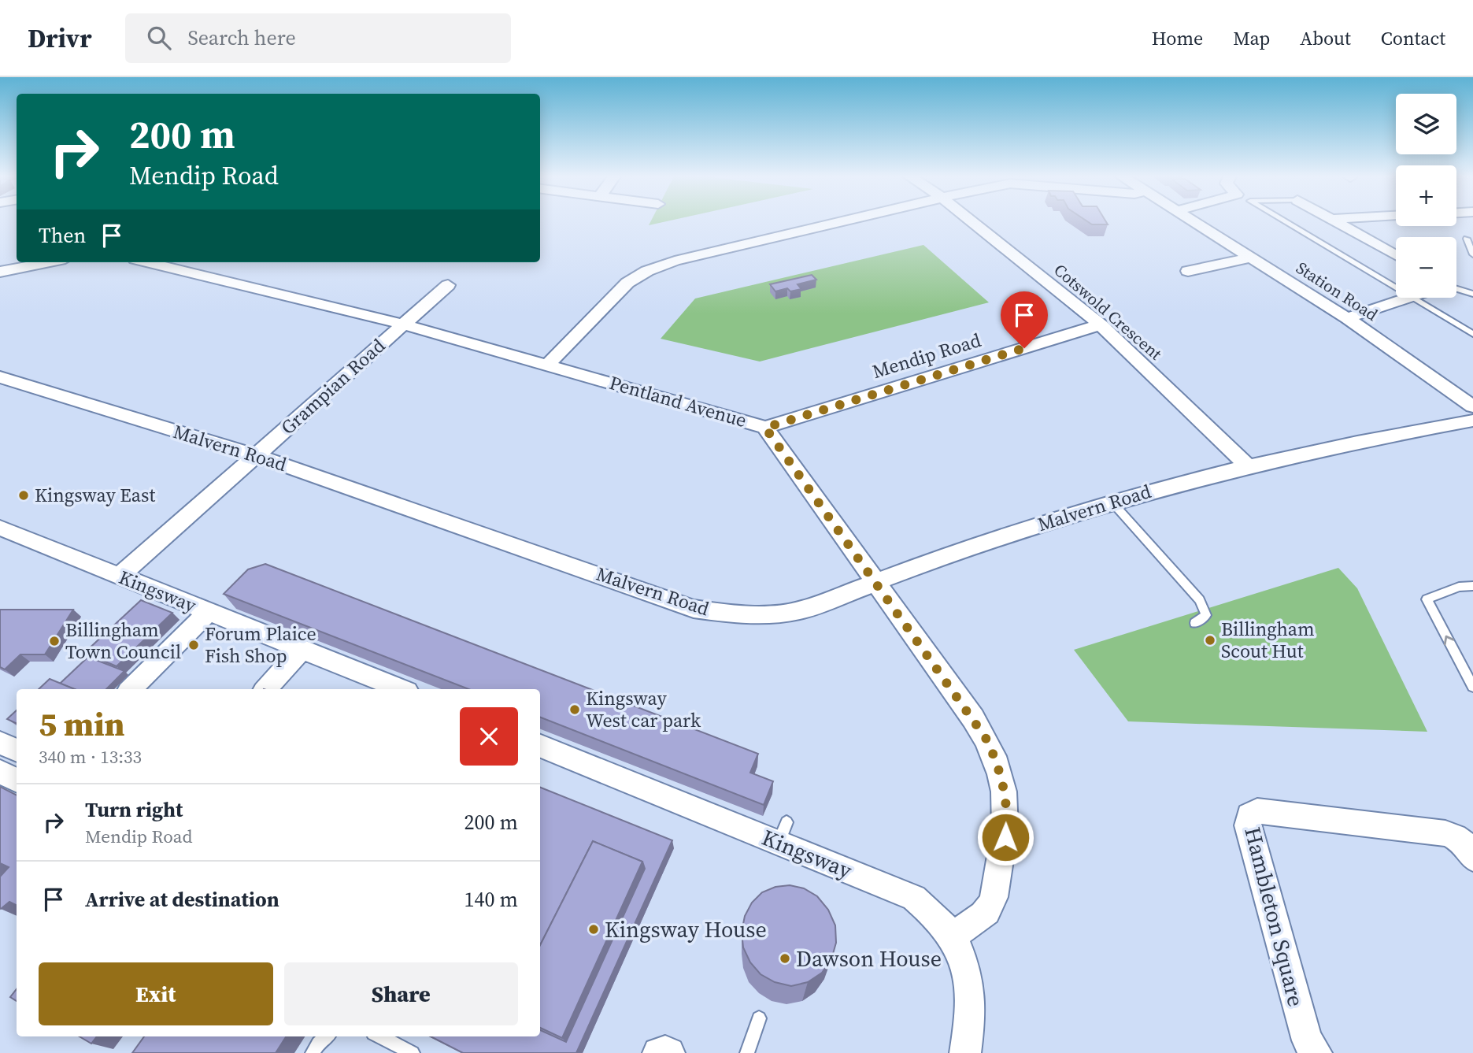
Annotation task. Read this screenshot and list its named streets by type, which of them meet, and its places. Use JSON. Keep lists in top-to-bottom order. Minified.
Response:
{"streets":{"street":["Station Road","Cotswold Crescent","Mendip Road","Grampian Road","Pentland Avenue","Malvern Road","Kingsway","Hambleton Square"]},"crossings":[["Cotswold Crescent","Mendip Road"],["Cotswold Crescent","Malvern Road"],["Mendip Road","Pentland Avenue"],["Grampian Road","Pentland Avenue"],["Grampian Road","Malvern Road"],["Grampian Road","Kingsway"],["Pentland Avenue","Malvern Road"],["Pentland Avenue","Kingsway"]],"places":["Kingsway East","Billingham Scout Hut","Billingham Town Council","Forum Plaice Fish Shop","Kingsway West car park","Kingsway House","Dawson House"],"page":{"header":"Drivr","search":"Search here","nav":["Home","Map","About","Contact"],"map_buttons":["+","−"],"turn":["200 m","Mendip Road"],"then":"Then","heading":["5 min","340 m · 13:33"],"list":[{"name":"Turn right","note":"Mendip Road","value":"200 m"},{"name":"Arrive at destination","value":"140 m"}],"buttons":["Exit","Share"]}}
